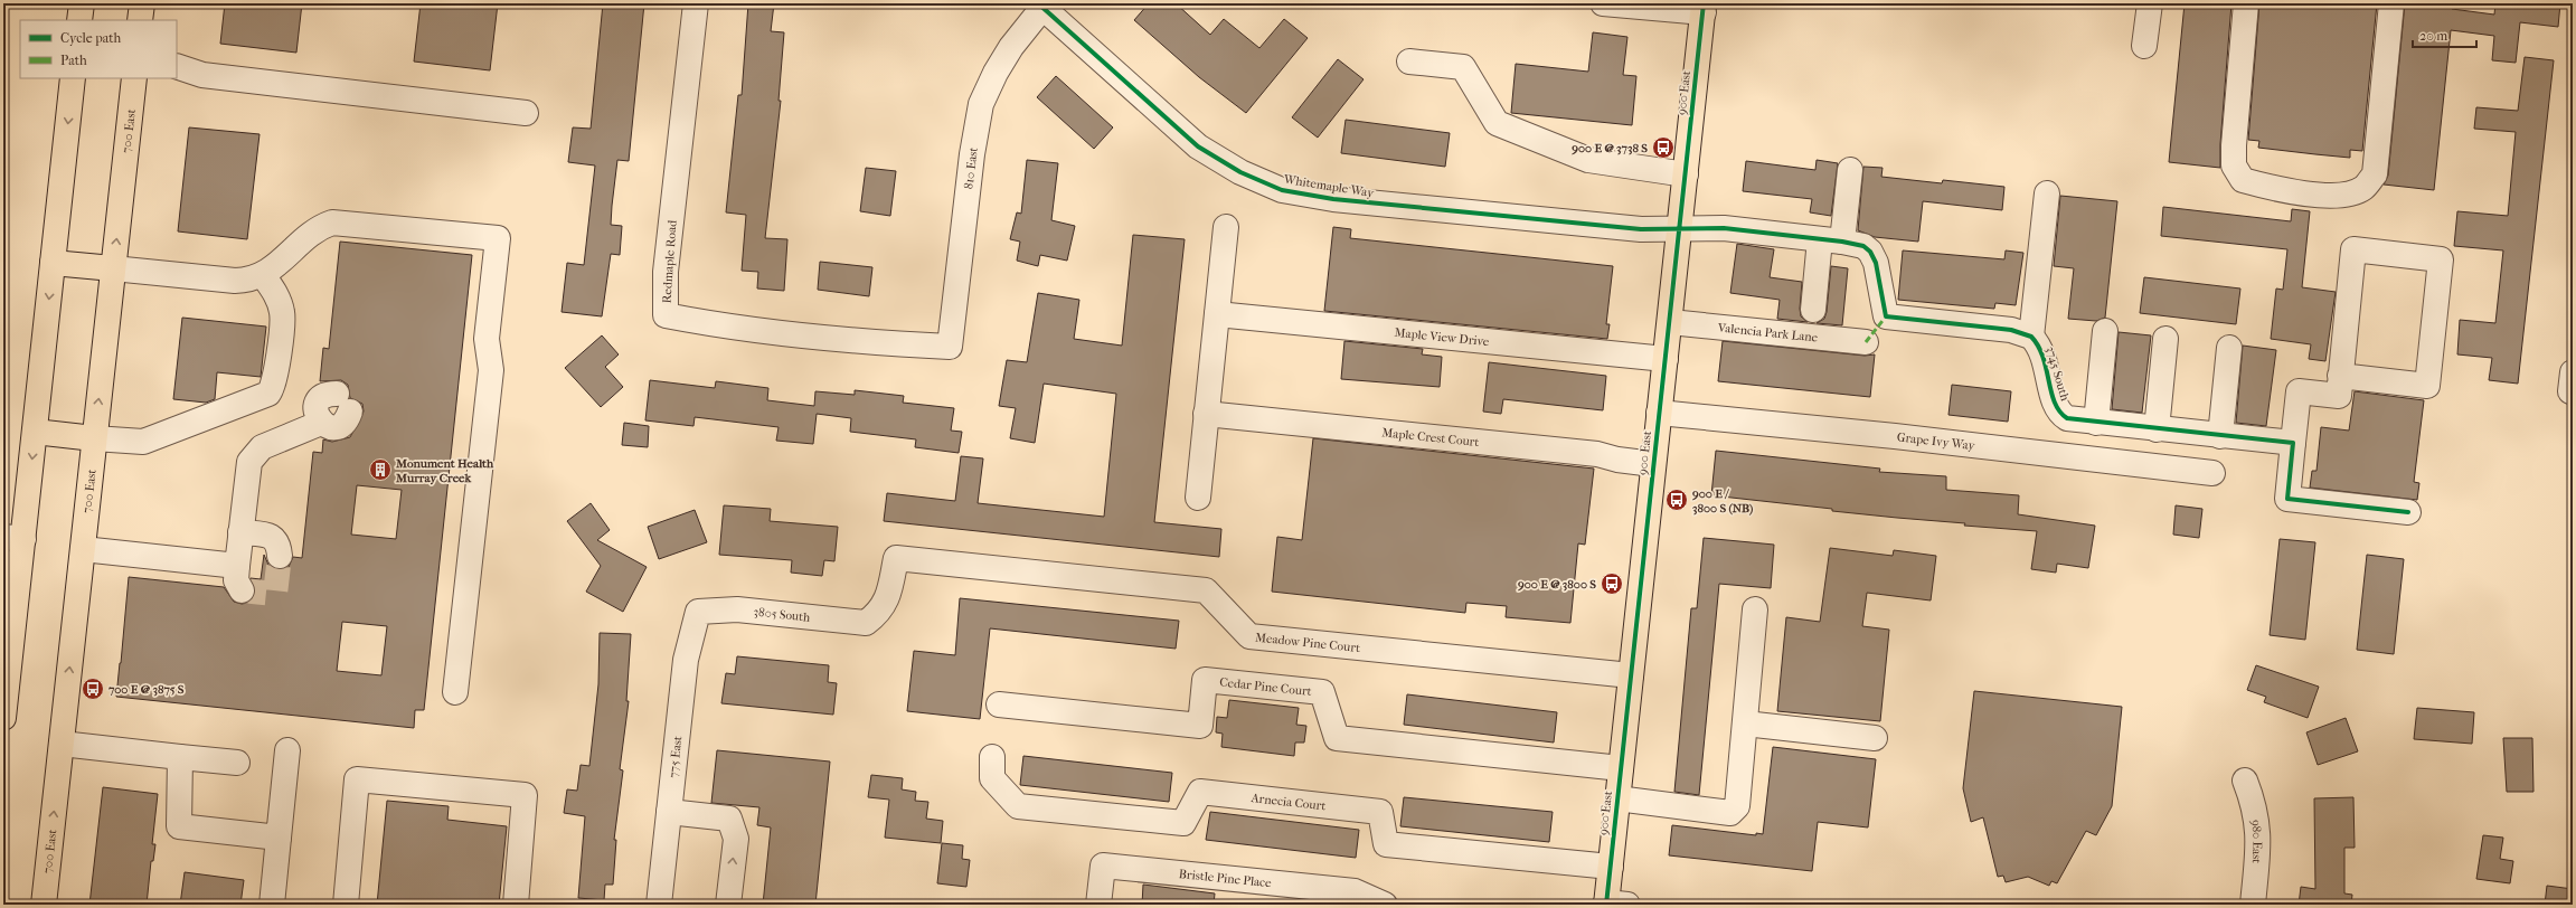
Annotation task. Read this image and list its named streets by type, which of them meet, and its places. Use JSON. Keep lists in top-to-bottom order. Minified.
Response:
{"streets":{"main road":["900 East","700 East"],"street":["810 East","Whitemaple Way","Redmaple Road","Valencia Park Lane","Maple View Drive","3745 South","Maple Crest Court","Grape Ivy Way","3805 South","Meadow Pine Court","Cedar Pine Court","775 East","Arnecia Court","980 East","Bristle Pine Place"]},"crossings":[["900 East","Whitemaple Way"],["900 East","Valencia Park Lane"],["900 East","Maple View Drive"],["900 East","3745 South"],["900 East","Maple Crest Court"],["900 East","Grape Ivy Way"],["900 East","Meadow Pine Court"],["900 East","Cedar Pine Court"],["900 East","Arnecia Court"],["810 East","Whitemaple Way"],["810 East","Redmaple Road"],["Whitemaple Way","3745 South"],["3805 South","Meadow Pine Court"],["3805 South","775 East"]],"places":{"bus stop":["900 E @ 3738 S","900 E / 3800 S (NB)","900 E @ 3800 S","700 E @ 3875 S"],"building":["Monument Health Murray Creek"]},"legend":["Cycle path","Path"],"scale_bar":"20 m"}
